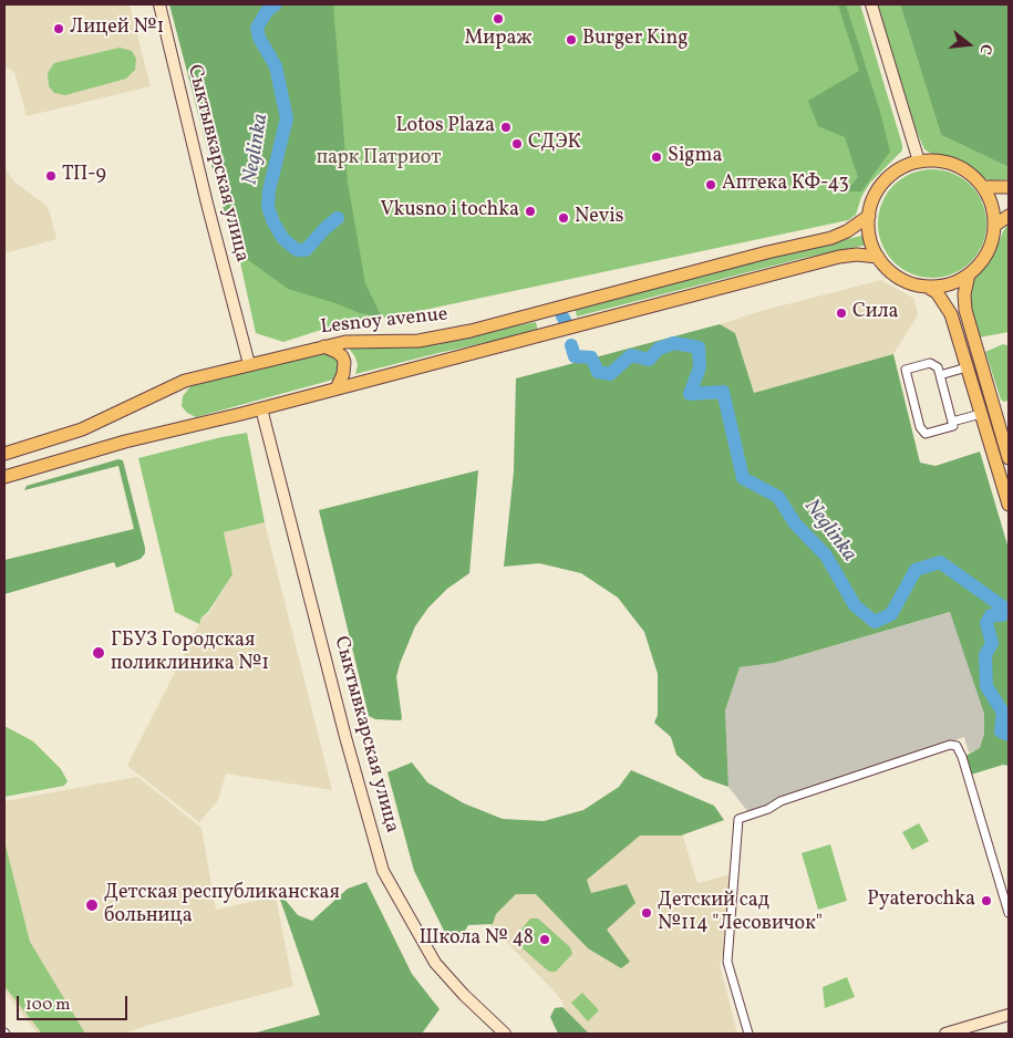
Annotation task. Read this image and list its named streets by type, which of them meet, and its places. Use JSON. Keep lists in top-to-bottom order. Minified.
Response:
{"streets":{"main road":["Сыктывкарская улица","Lesnoy avenue"]},"crossings":[["Сыктывкарская улица","Lesnoy avenue"]],"water":["Neglinka"],"parks":["парк Патриот"],"places":["Мираж","Лицей №1","Burger King","Lotos Plaza","СДЭК","Sigma","ТП-9","Аптека КФ-43","Vkusno i tochka","Nevis","Сила","ГБУЗ Городская поликлиника №1","Pyaterochka","Детская республиканская больница","Детский сад №114 \"Лесовичок\"","Школа № 48"],"scale_bar":"100 m","north":"right"}
